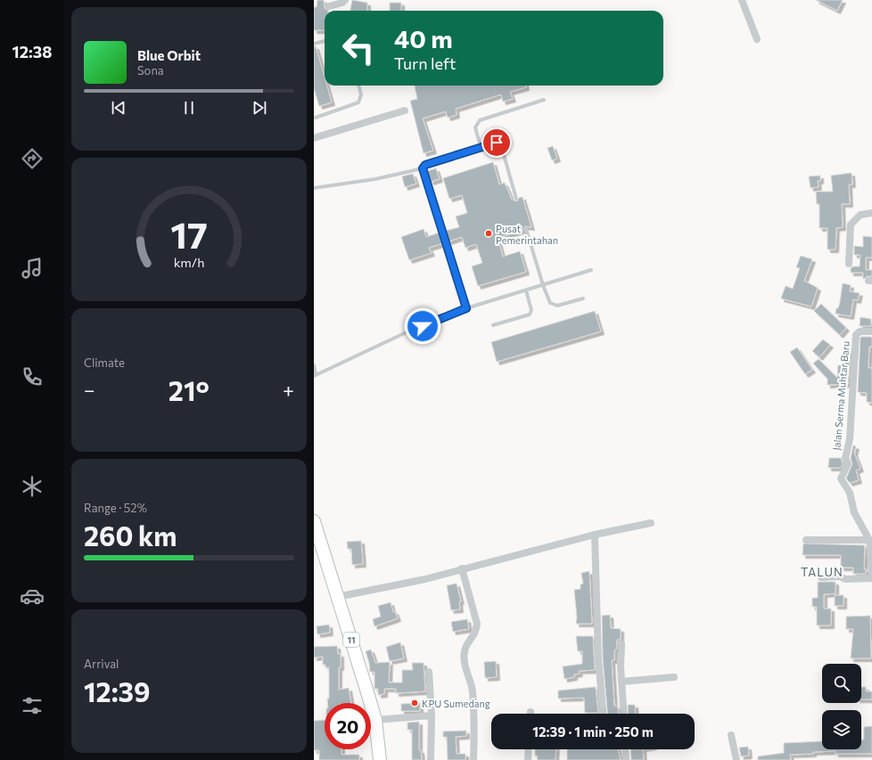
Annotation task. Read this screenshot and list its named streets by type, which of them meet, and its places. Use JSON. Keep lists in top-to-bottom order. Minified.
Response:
{"streets":{"highway":["11"],"street":["Jalan Serma Muhtar Baru"]},"districts":["TALUN"],"places":["Pusat Pemerintahan","KPU Sumedang"],"page":{"tabs":"12:38","turn":["40 m","Turn left"],"song":["Blue Orbit","Sona"],"tile":["Climate",["Range · 52%","260 km"],["Arrival","12:39"]],"heat":["−","21°","+"],"limit":"20","trip":"12:39 · 1 min · 250 m","gauge":["17","km/h"]}}
